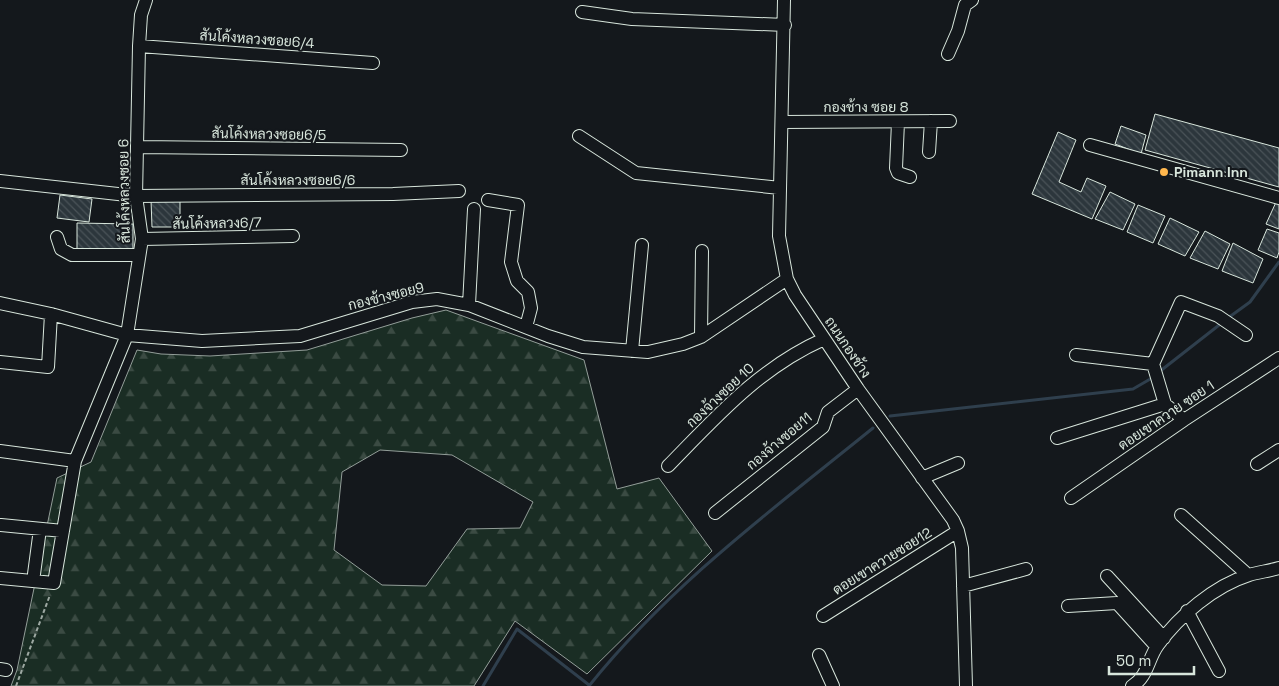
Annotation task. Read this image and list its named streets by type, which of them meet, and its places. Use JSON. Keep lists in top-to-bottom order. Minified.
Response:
{"streets":{"street":["สันโค้งหลวงซอย6/4","กองช้าง ซอย 8","สันโค้งหลวงซอย6/5","สันโค้งหลวงซอย6/6","สันโค้งหลวงซอย 6","สันโค้งหลวง6/7","กองช้างซอย9","ถนนกองช้าง","กองจ้างซอย 10","ดอยเขาควาย ซอย 1","กองจ้างซอย11","ดอยเขาควายซอย12"]},"crossings":[["สันโค้งหลวงซอย6/4","สันโค้งหลวงซอย 6"],["กองช้าง ซอย 8","ถนนกองช้าง"],["สันโค้งหลวงซอย6/5","สันโค้งหลวงซอย 6"],["สันโค้งหลวงซอย6/6","สันโค้งหลวงซอย 6"],["สันโค้งหลวงซอย 6","สันโค้งหลวง6/7"],["สันโค้งหลวงซอย 6","กองช้างซอย9"],["กองช้างซอย9","ถนนกองช้าง"],["ถนนกองช้าง","กองจ้างซอย 10"],["ถนนกองช้าง","กองจ้างซอย11"],["ถนนกองช้าง","ดอยเขาควายซอย12"]],"places":["Pimann Inn"],"scale_bar":"50 m"}
